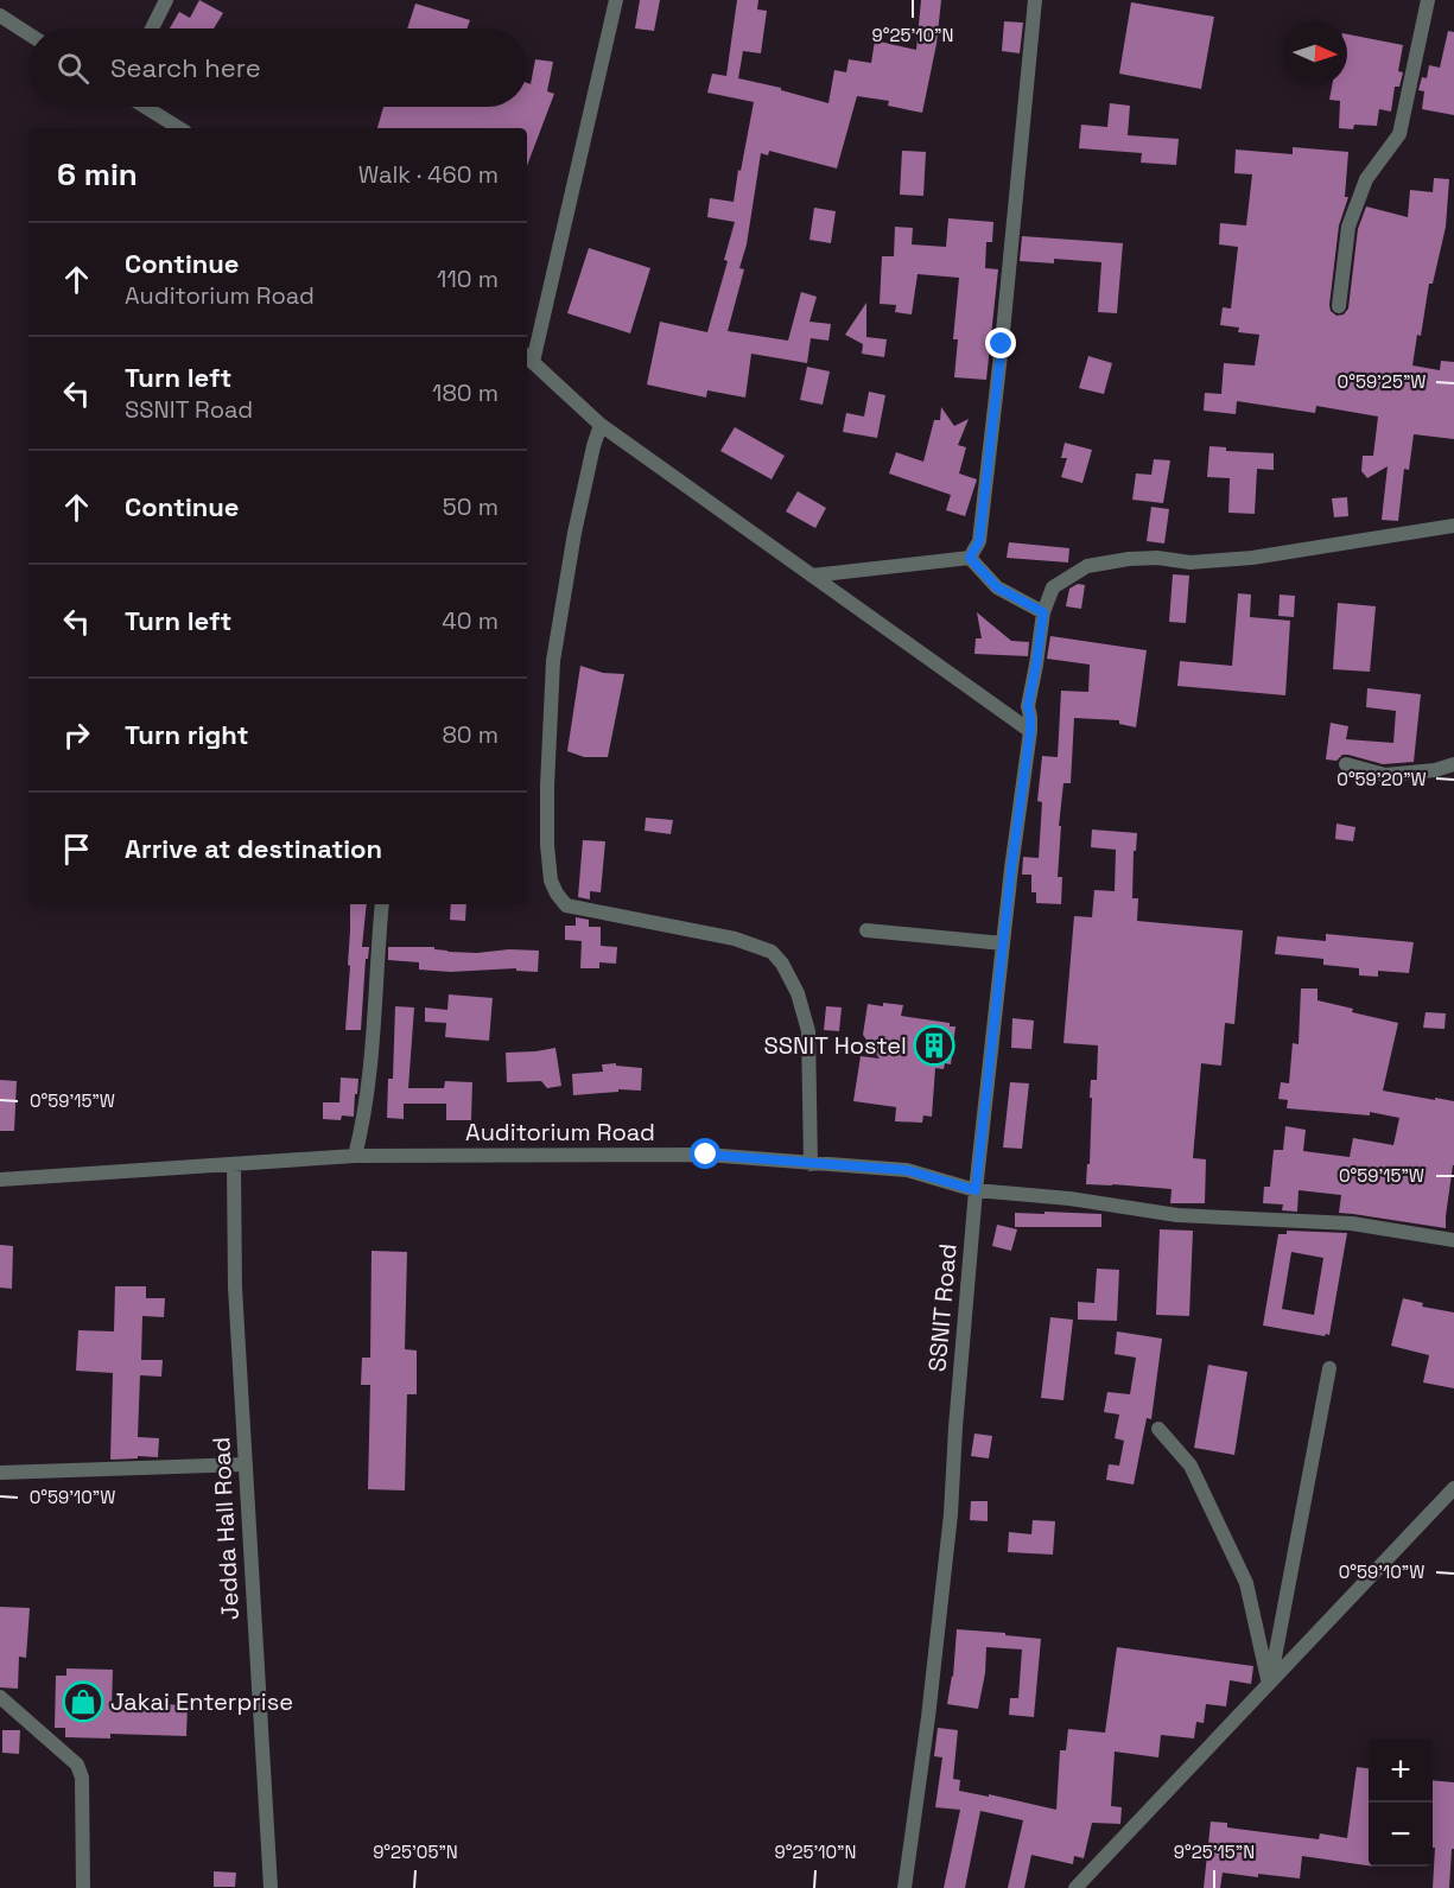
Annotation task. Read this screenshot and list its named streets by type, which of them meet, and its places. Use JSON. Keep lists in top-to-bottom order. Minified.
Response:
{"streets":{"street":["Auditorium Road","SSNIT Road","Jedda Hall Road"]},"crossings":[["Auditorium Road","SSNIT Road"],["Auditorium Road","Jedda Hall Road"]],"places":{"building":["SSNIT Hostel"],"shop":["Jakai Enterprise"]},"north":"right","page":{"search":"Search here","heading":["6 min","Walk · 460 m"],"list":[["Continue","Auditorium Road","110 m"],["Turn left","SSNIT Road","180 m"],["Continue","50 m"],["Turn left","40 m"],["Turn right","80 m"],"Arrive at destination"],"map_buttons":["+","−"]},"coordinates":["9°25'10\"N","0°59'25\"W","0°59'20\"W","0°59'15\"W","0°59'10\"W","9°25'05\"N","9°25'15\"N"]}
